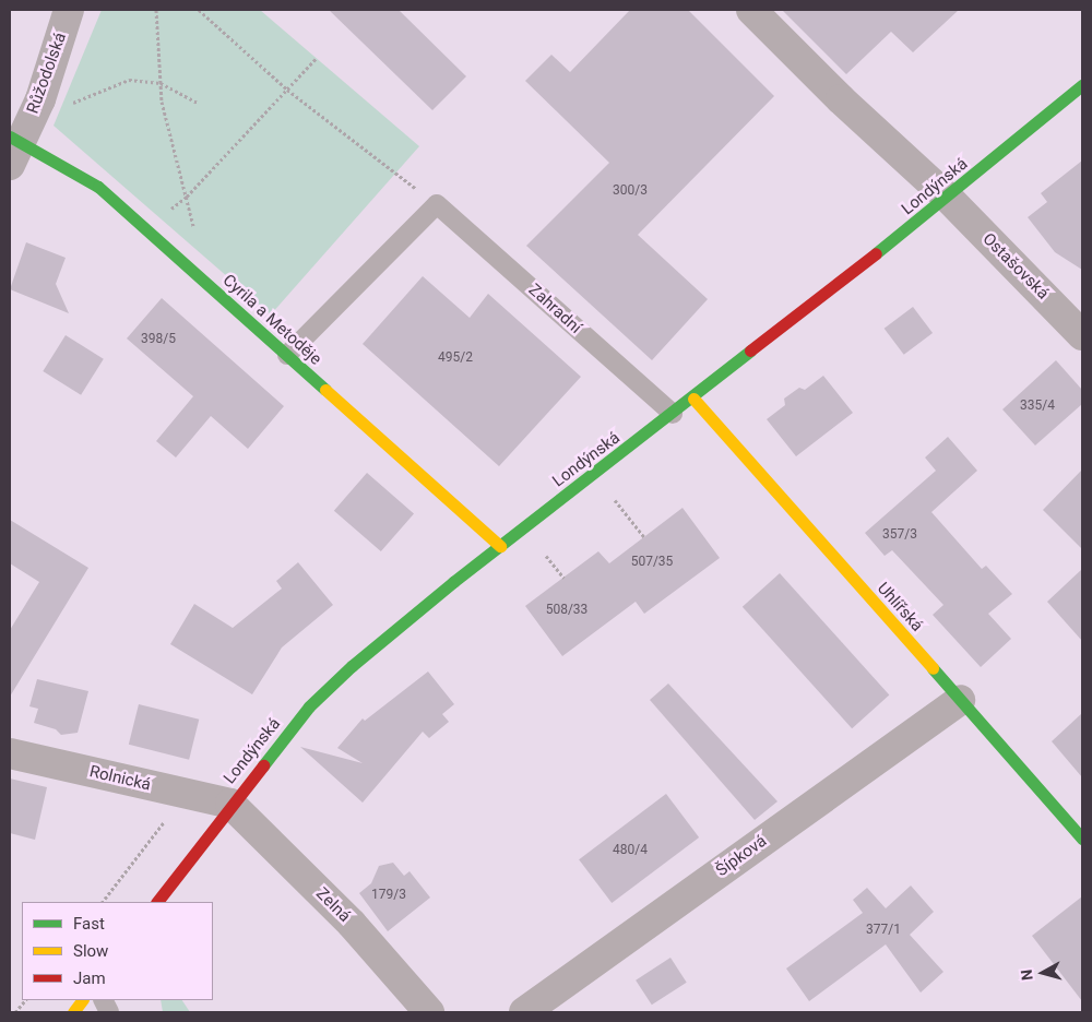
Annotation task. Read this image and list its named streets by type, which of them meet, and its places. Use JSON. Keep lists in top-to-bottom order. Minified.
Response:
{"streets":{"main road":["Londýnská","Cyrila a Metoděje","Uhlířská"],"street":["Růžodolská","Ostašovská","Rolnická","Šípková","Zelná"],"lane":["Zahradní"]},"crossings":[["Růžodolská","Cyrila a Metoděje"],["Londýnská","Ostašovská"],["Londýnská","Zahradní"],["Londýnská","Cyrila a Metoděje"],["Londýnská","Uhlířská"],["Londýnská","Rolnická"],["Londýnská","Zelná"],["Uhlířská","Šípková"],["Rolnická","Zelná"]],"house_numbers":["300/3","398/5","495/2","335/4","357/3","507/35","508/33","480/4","179/3","377/1"],"legend":["Fast","Slow","Jam"],"north":"left"}
